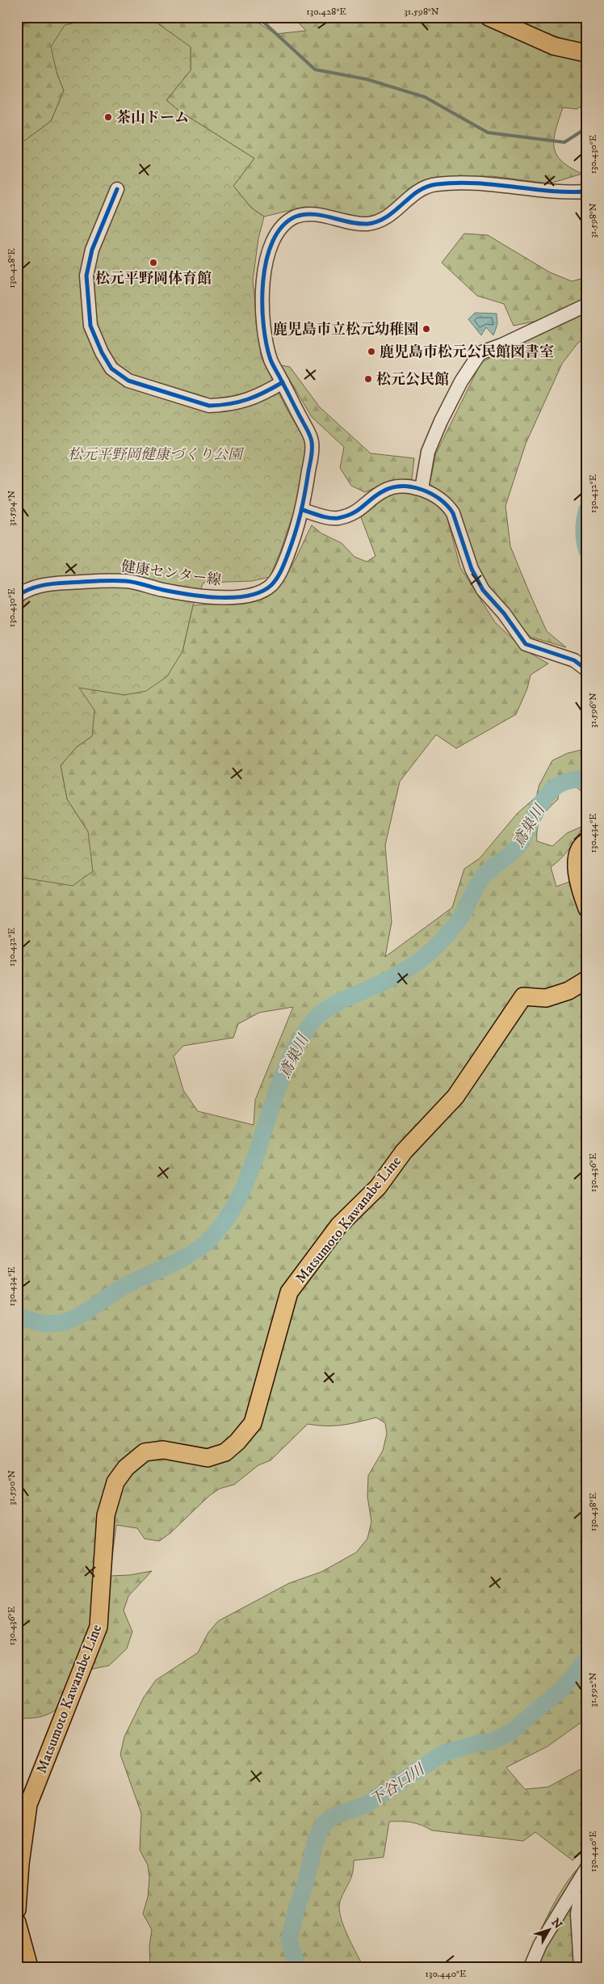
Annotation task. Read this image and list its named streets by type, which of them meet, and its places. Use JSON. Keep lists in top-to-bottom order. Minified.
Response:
{"streets":{"main road":["Matsumoto Kawanabe Line"],"street":["健康センター線"]},"water":["鳶巣川","下谷口川"],"parks":["松元平野岡健康づくり公園"],"places":["茶山ドーム","松元平野岡体育館","鹿児島市立松元幼稚園","鹿児島市松元公民館図書室","松元公民館"],"north":"top right","coordinates":["130.428°E","31.598°N","130.430°E","130.432°E","31.594°N","31.596°N","130.434°E","130.436°E","31.590°N","130.438°E","31.592°N","130.440°E"]}
